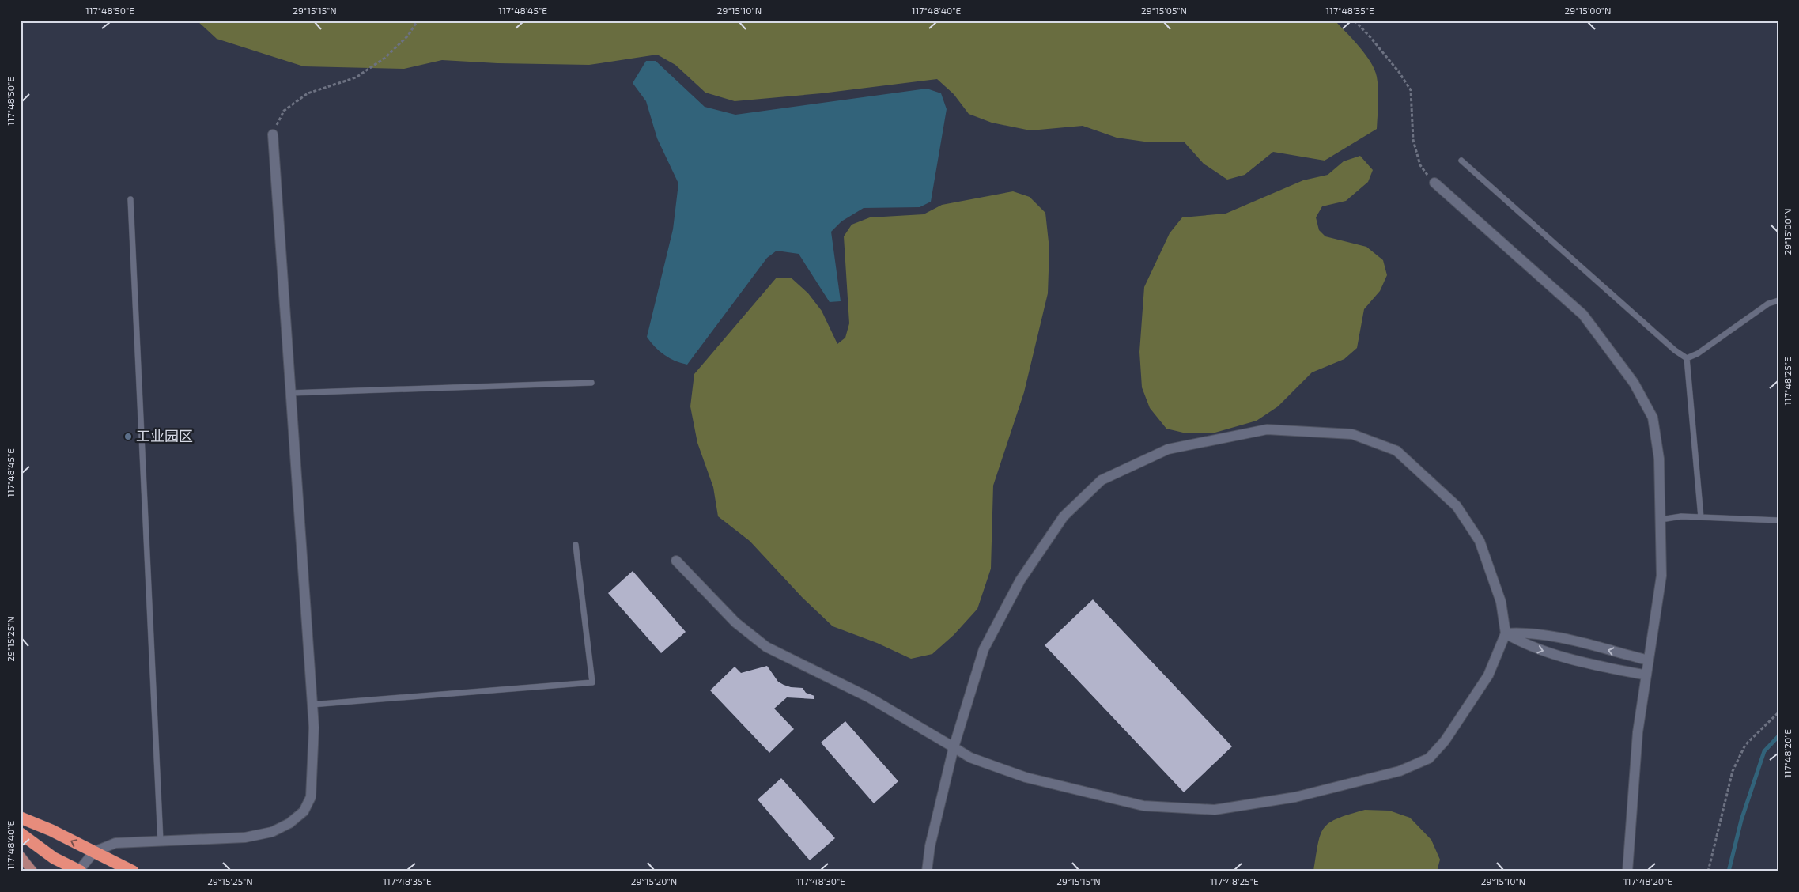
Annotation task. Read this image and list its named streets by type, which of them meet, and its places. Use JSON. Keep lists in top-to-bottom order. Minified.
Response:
{"places":["工业园区"],"coordinates":["117°48'50\"E","29°15'15\"N","117°48'45\"E","29°15'10\"N","117°48'40\"E","29°15'05\"N","117°48'35\"E","29°15'00\"N","117°48'25\"E","29°15'25\"N","117°48'20\"E","29°15'20\"N","117°48'30\"E"]}
